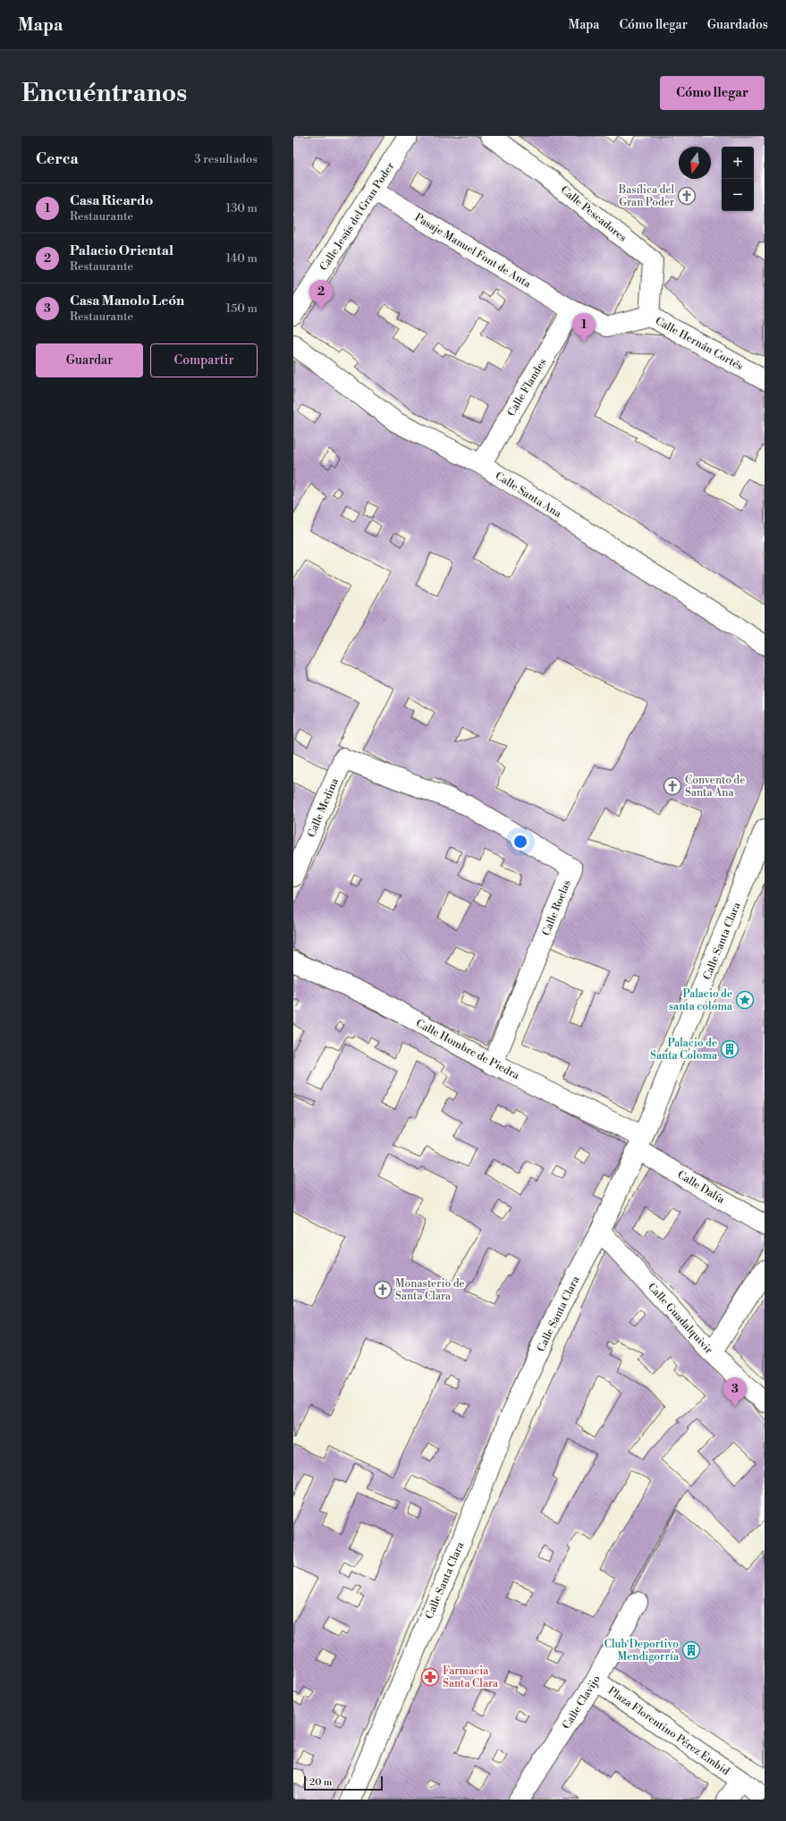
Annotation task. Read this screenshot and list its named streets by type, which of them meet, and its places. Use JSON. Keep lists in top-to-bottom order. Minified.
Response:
{"streets":{"street":["Calle Pescadores","Calle Jesús del Gran Poder","Pasaje Manuel Font de Anta","Calle Hernán Cortés","Calle Flandes","Calle Santa Ana","Calle Medina","Calle Roelas","Calle Santa Clara","Calle Hombre de Piedra","Calle Dalía","Calle Guadalquivir","Calle Clavijo","Plaza Florentino Pérez Embid"]},"crossings":[["Calle Pescadores","Calle Hernán Cortés"],["Calle Jesús del Gran Poder","Pasaje Manuel Font de Anta"],["Pasaje Manuel Font de Anta","Calle Hernán Cortés"],["Pasaje Manuel Font de Anta","Calle Flandes"],["Calle Hernán Cortés","Calle Flandes"],["Calle Flandes","Calle Santa Ana"],["Calle Medina","Calle Roelas"],["Calle Roelas","Calle Hombre de Piedra"],["Calle Santa Clara","Calle Hombre de Piedra"],["Calle Santa Clara","Calle Dalía"],["Calle Santa Clara","Calle Guadalquivir"],["Calle Hombre de Piedra","Calle Dalía"],["Calle Clavijo","Plaza Florentino Pérez Embid"]],"places":{"church":["Basílica del Gran Poder","Convento de Santa Ana","Monasterio de Santa Clara"],"place":["Palacio de santa coloma"],"building":["Palacio de Santa Coloma","Club Deportivo Mendigorría"],"pharmacy":["Farmacia Santa Clara"]},"scale_bar":"20 m","north":"bottom","page":{"header":"Mapa","nav":["Mapa","Cómo llegar","Guardados"],"buttons":["Cómo llegar",["Guardar","Compartir"]],"title":"Encuéntranos","heading":["Cerca","3 resultados"],"map_buttons":["+","−"],"list":[{"mark":"1","name":"Casa Ricardo","note":"Restaurante","value":"130 m"},{"mark":"2","name":"Palacio Oriental","note":"Restaurante","value":"140 m"},{"mark":"3","name":"Casa Manolo León","note":"Restaurante","value":"150 m"}],"pins":["2","1","3"],"scale":"20 m"}}
